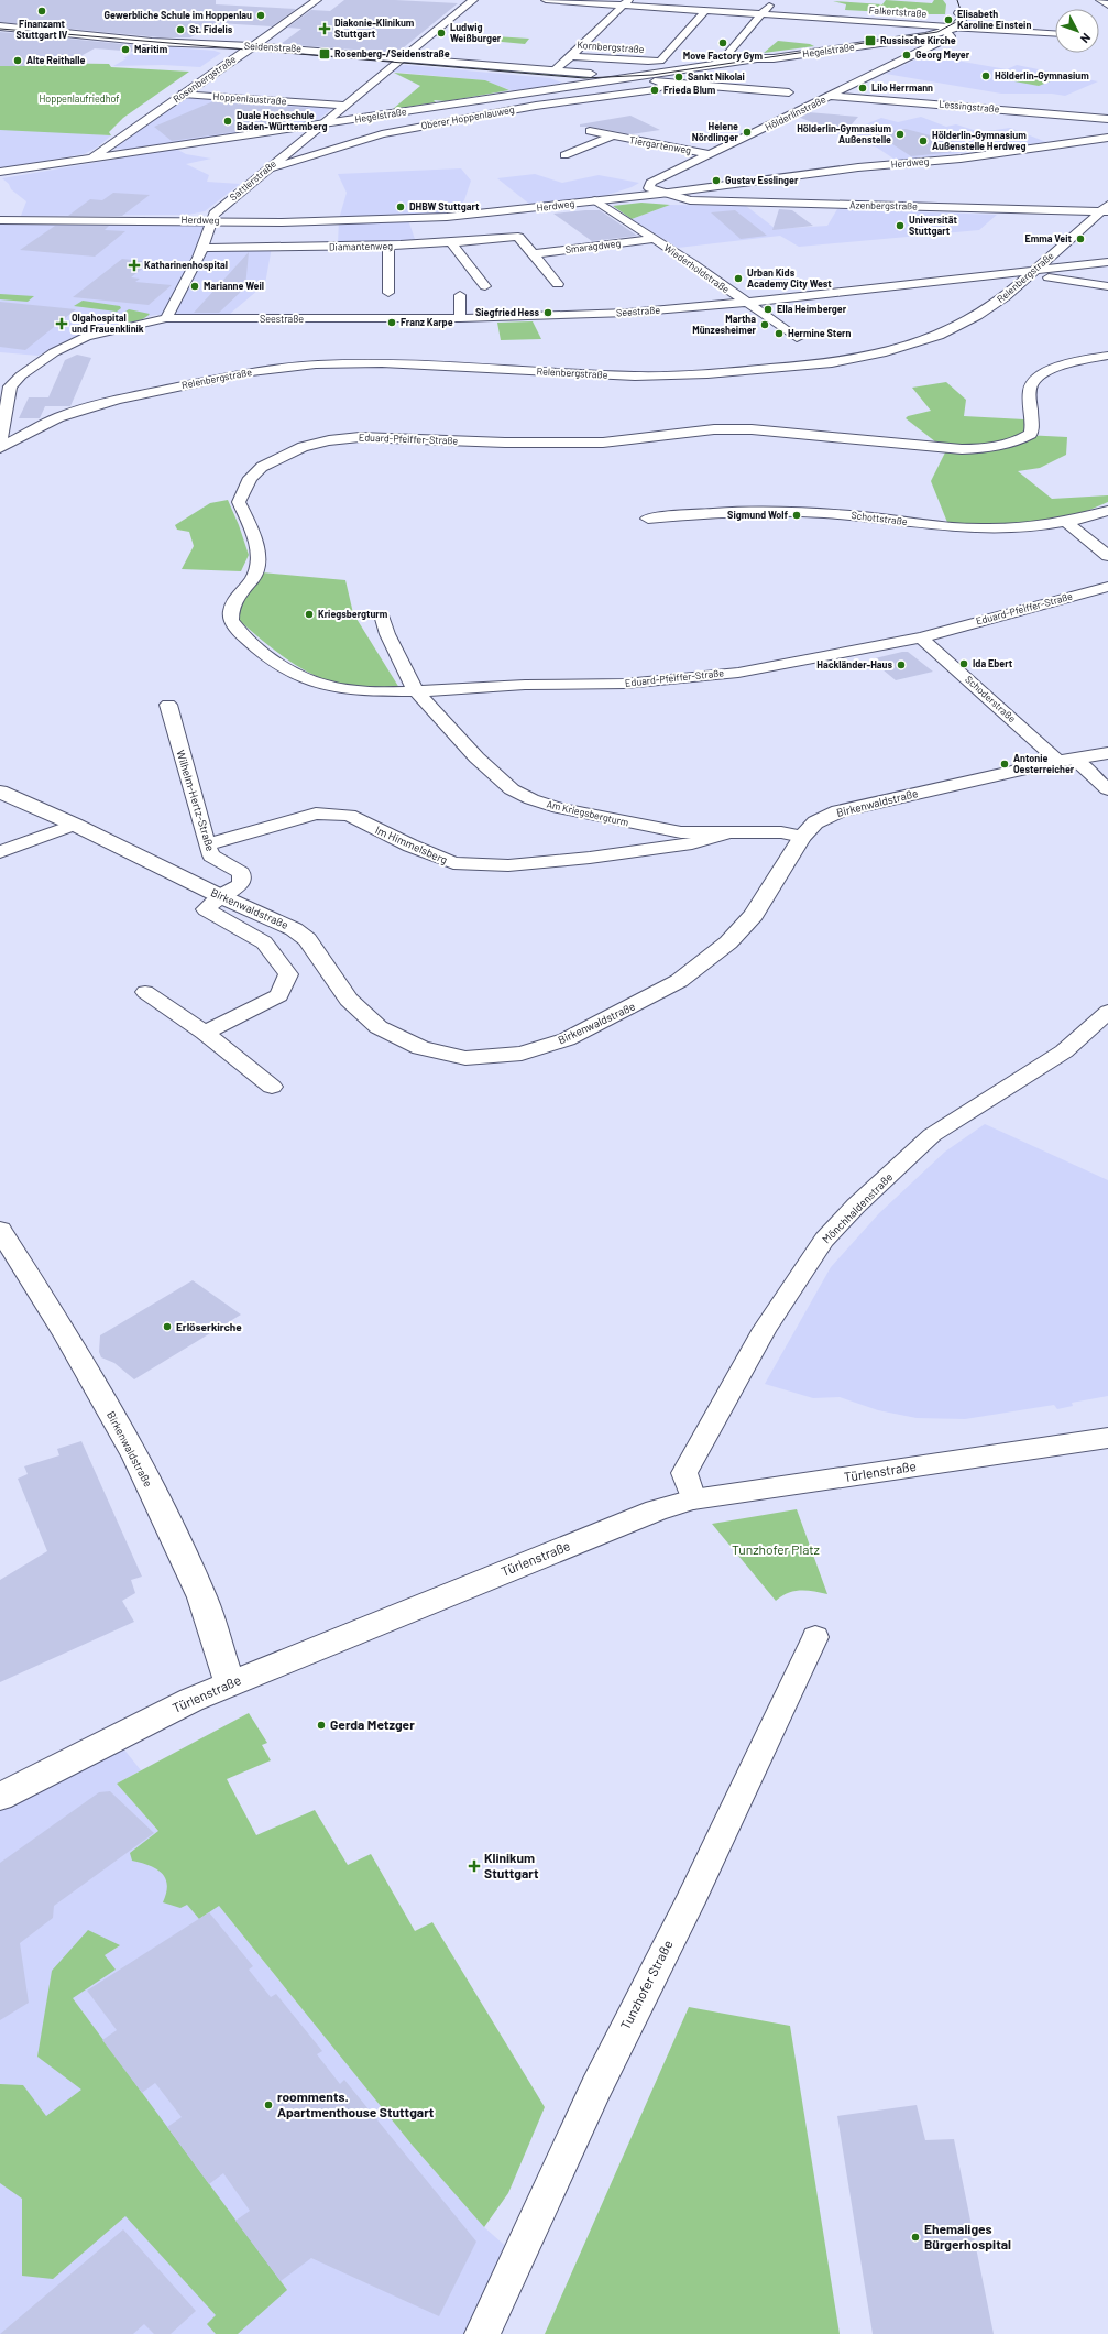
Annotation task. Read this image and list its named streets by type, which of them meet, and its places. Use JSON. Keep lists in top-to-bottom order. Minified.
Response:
{"streets":{"street":["Falkertstraße","Seidenstraße","Kornbergstraße","Hegelstraße","Rosenbergstraße","Hoppenlaustraße","Lessingstraße","Hölderlinstraße","Oberer Hoppenlauweg","Tiergartenweg","Herdweg","Sattlerstraße","Azenbergstraße","Diamantenweg","Smaragdweg","Wiederholdstraße","Relenbergstraße","Seestraße","Eduard-Pfeiffer-Straße","Schottstraße","Schoderstraße","Wilhelm-Hertz-Straße","Birkenwaldstraße","Am Kriegsbergturm","Im Himmelsberg","Mönchhaldenstraße","Türlenstraße","Tunzhofer Straße"]},"crossings":[["Falkertstraße","Kornbergstraße"],["Falkertstraße","Hegelstraße"],["Falkertstraße","Hölderlinstraße"],["Seidenstraße","Hegelstraße"],["Seidenstraße","Rosenbergstraße"],["Seidenstraße","Oberer Hoppenlauweg"],["Seidenstraße","Sattlerstraße"],["Hegelstraße","Rosenbergstraße"],["Hegelstraße","Hoppenlaustraße"],["Hegelstraße","Hölderlinstraße"],["Hegelstraße","Sattlerstraße"],["Rosenbergstraße","Hoppenlaustraße"],["Hoppenlaustraße","Sattlerstraße"],["Lessingstraße","Hölderlinstraße"],["Hölderlinstraße","Tiergartenweg"],["Hölderlinstraße","Herdweg"],["Hölderlinstraße","Azenbergstraße"],["Oberer Hoppenlauweg","Sattlerstraße"],["Herdweg","Sattlerstraße"],["Herdweg","Azenbergstraße"],["Herdweg","Wiederholdstraße"],["Sattlerstraße","Diamantenweg"],["Sattlerstraße","Seestraße"],["Azenbergstraße","Relenbergstraße"],["Diamantenweg","Smaragdweg"],["Smaragdweg","Wiederholdstraße"],["Wiederholdstraße","Seestraße"],["Relenbergstraße","Seestraße"],["Eduard-Pfeiffer-Straße","Schoderstraße"],["Eduard-Pfeiffer-Straße","Am Kriegsbergturm"],["Schoderstraße","Birkenwaldstraße"],["Wilhelm-Hertz-Straße","Birkenwaldstraße"],["Wilhelm-Hertz-Straße","Im Himmelsberg"],["Birkenwaldstraße","Am Kriegsbergturm"],["Birkenwaldstraße","Türlenstraße"],["Am Kriegsbergturm","Im Himmelsberg"],["Mönchhaldenstraße","Türlenstraße"]],"parks":["Hoppenlaufriedhof","Tunzhofer Platz"],"places":{"other":["Finanzamt Stuttgart IV","Gewerbliche Schule im Hoppenlau","Elisabeth Karoline Einstein","St. Fidelis","Ludwig Weißburger","Move Factory Gym","Maritim","Georg Meyer","Alte Reithalle","Hölderlin-Gymnasium","Sankt Nikolai","Lilo Herrmann","Frieda Blum","Duale Hochschule Baden-Württemberg","Helene Nördlinger","Hölderlin-Gymnasium Außenstelle","Hölderlin-Gymnasium Außenstelle Herdweg","Gustav Esslinger","DHBW Stuttgart","Universität Stuttgart","Emma Veit","Urban Kids Academy City West","Marianne Weil","Ella Heimberger","Siegfried Hess","Franz Karpe","Martha Münzesheimer","Hermine Stern","Sigmund Wolf","Kriegsbergturm","Ida Ebert","Hackländer-Haus","Antonie Oesterreicher","Erlöserkirche","Gerda Metzger","roomments. Apartmenthouse Stuttgart","Ehemaliges Bürgerhospital"],"health":["Diakonie-Klinikum Stuttgart","Katharinenhospital","Olgahospital und Frauenklinik","Klinikum Stuttgart"],"transit":["Russische Kirche","Rosenberg-/Seidenstraße"]},"north":"bottom right"}
